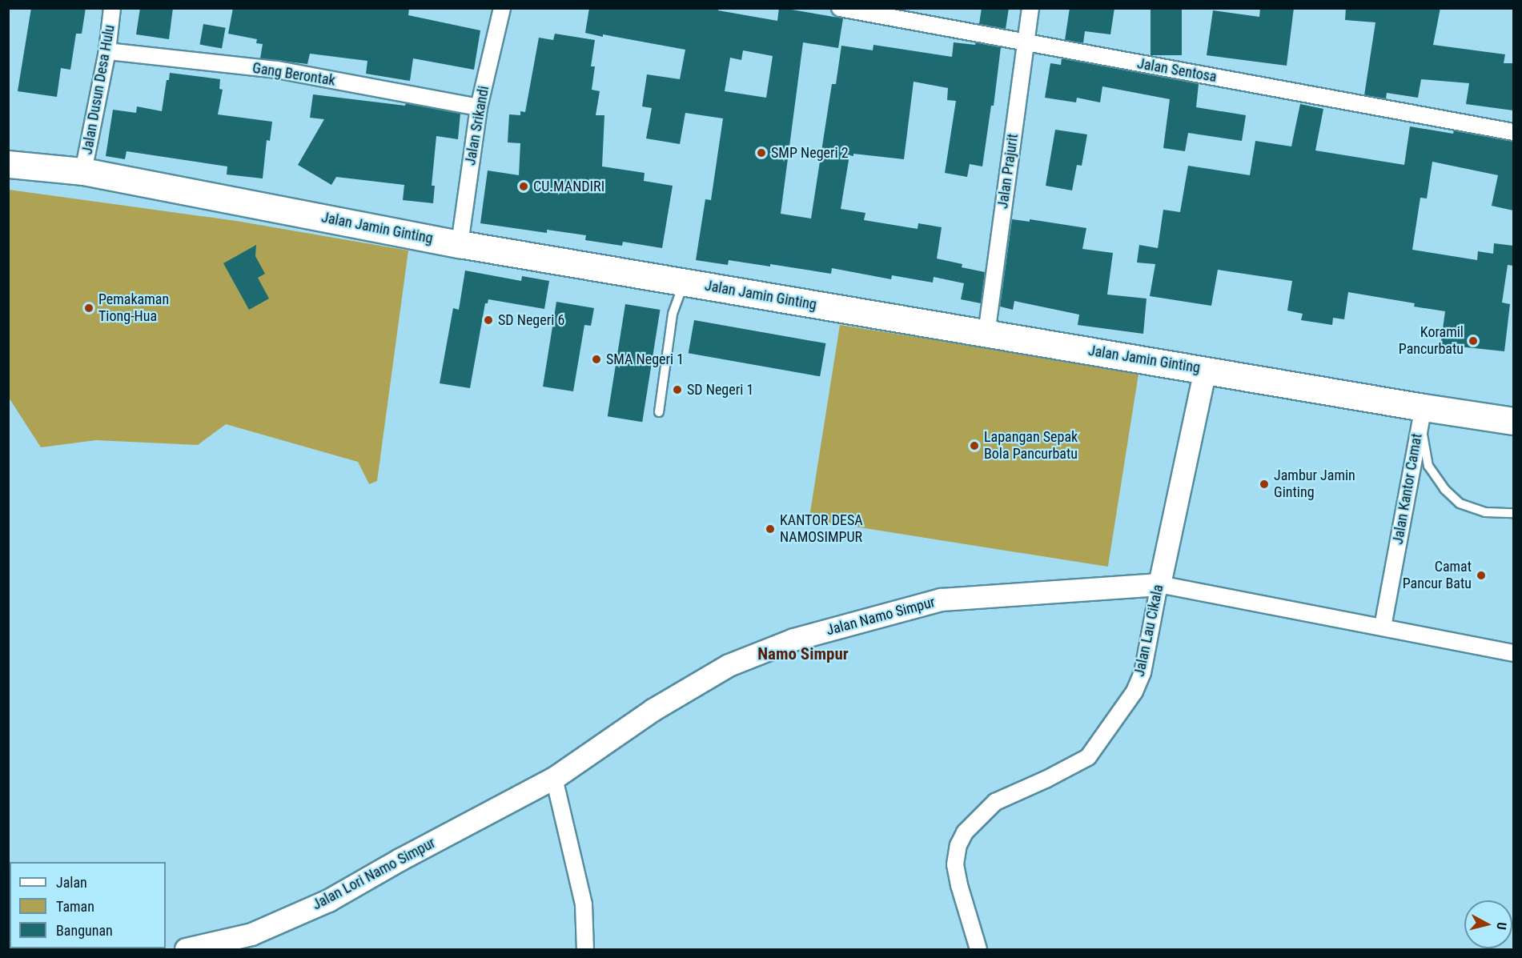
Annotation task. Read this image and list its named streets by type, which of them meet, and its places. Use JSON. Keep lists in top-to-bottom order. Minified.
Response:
{"streets":{"highway":["Jalan Jamin Ginting"],"street":["Jalan Sentosa","Gang Berontak","Jalan Dusun Desa Hulu","Jalan Srikandi","Jalan Prajurit","Jalan Kantor Camat","Jalan Namo Simpur","Jalan Lau Cikala","Jalan Lori Namo Simpur"]},"crossings":[["Jalan Sentosa","Jalan Prajurit"],["Gang Berontak","Jalan Dusun Desa Hulu"],["Gang Berontak","Jalan Srikandi"],["Jalan Dusun Desa Hulu","Jalan Jamin Ginting"],["Jalan Srikandi","Jalan Jamin Ginting"],["Jalan Prajurit","Jalan Jamin Ginting"],["Jalan Jamin Ginting","Jalan Kantor Camat"],["Jalan Jamin Ginting","Jalan Lau Cikala"],["Jalan Namo Simpur","Jalan Lau Cikala"],["Jalan Namo Simpur","Jalan Lori Namo Simpur"]],"districts":["Namo Simpur"],"places":["SMP Negeri 2","CU.MANDIRI","Pemakaman Tiong-Hua","SD Negeri 6","Koramil Pancurbatu","SMA Negeri 1","SD Negeri 1","Lapangan Sepak Bola Pancurbatu","Jambur Jamin Ginting","KANTOR DESA NAMOSIMPUR","Camat Pancur Batu"],"legend":["Jalan","Taman","Bangunan"],"north":"right"}
